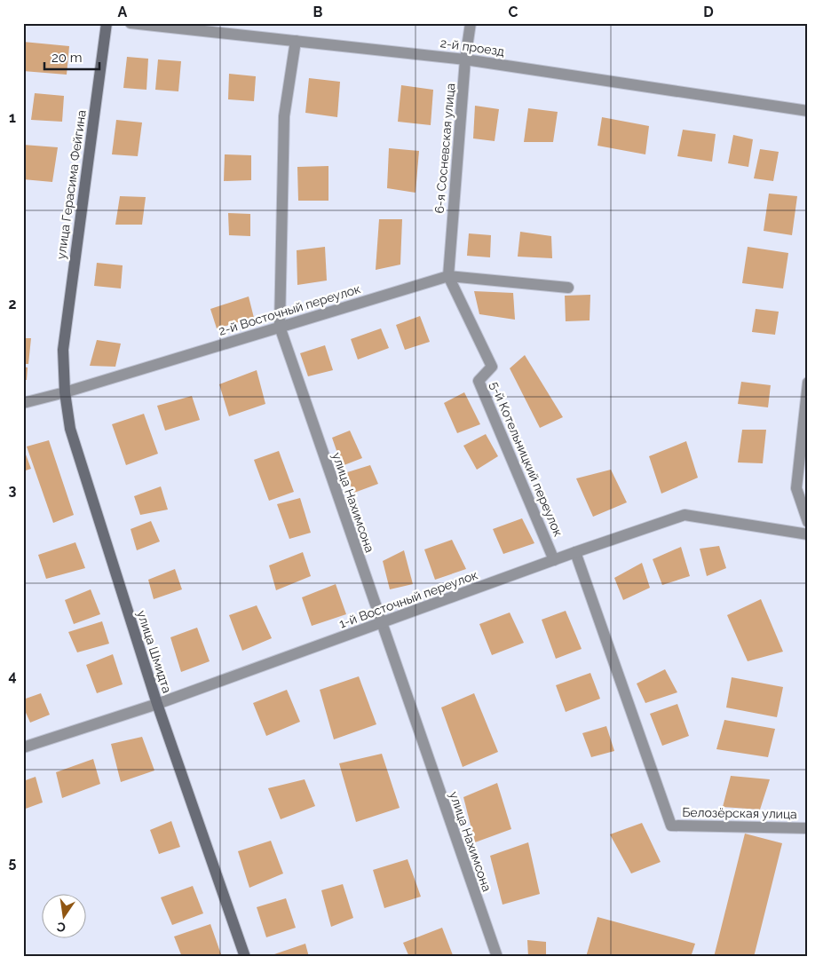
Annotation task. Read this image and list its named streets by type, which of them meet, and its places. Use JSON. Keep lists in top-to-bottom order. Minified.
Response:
{"streets":{"main road":["улица Герасима Фейгина","улица Шмидта"],"street":["2-й проезд","6-я Сосневская улица","2-й Восточный переулок","5-й Котельницкий переулок","улица Нахимсона","1-й Восточный переулок","Белозёрская улица"]},"crossings":[["2-й проезд","6-я Сосневская улица"],["2-й проезд","улица Нахимсона"],["6-я Сосневская улица","2-й Восточный переулок"],["6-я Сосневская улица","5-й Котельницкий переулок"],["улица Герасима Фейгина","улица Шмидта"],["2-й Восточный переулок","5-й Котельницкий переулок"],["2-й Восточный переулок","улица Нахимсона"],["2-й Восточный переулок","улица Шмидта"],["5-й Котельницкий переулок","1-й Восточный переулок"],["улица Нахимсона","1-й Восточный переулок"],["1-й Восточный переулок","улица Шмидта"],["1-й Восточный переулок","Белозёрская улица"]],"scale_bar":"20 m","north":"bottom","grid":{"columns":["A","B","C","D"],"rows":["1","2","3","4","5"]}}
